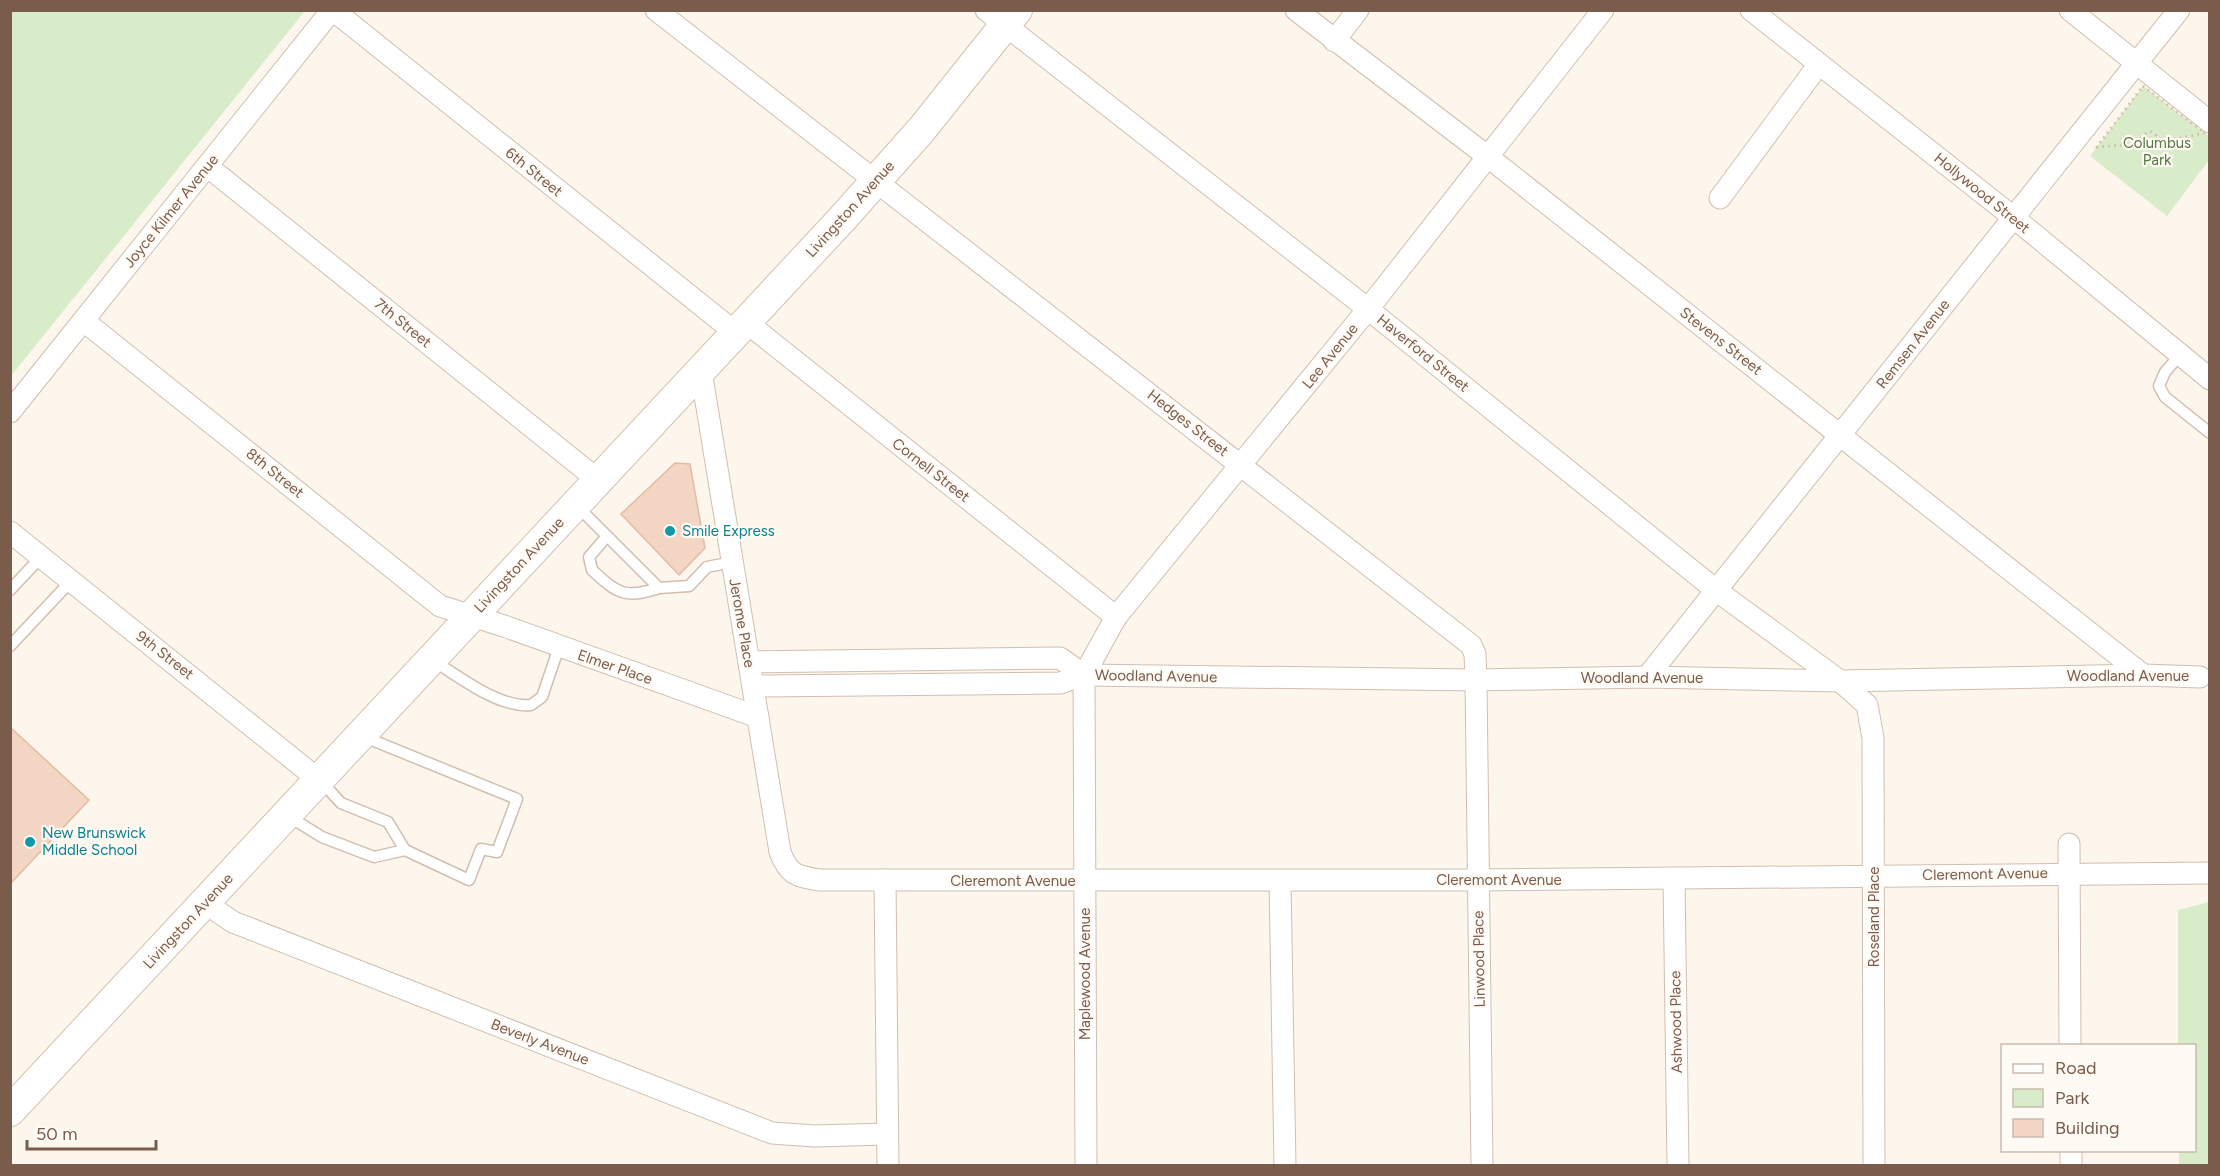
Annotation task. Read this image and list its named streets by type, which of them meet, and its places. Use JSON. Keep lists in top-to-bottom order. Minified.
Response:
{"streets":{"main road":["Livingston Avenue"],"street":["6th Street","Hollywood Street","Joyce Kilmer Avenue","7th Street","Stevens Street","Remsen Avenue","Haverford Street","Lee Avenue","Hedges Street","Cornell Street","8th Street","Jerome Place","9th Street","Elmer Place","Woodland Avenue","Cleremont Avenue","Roseland Place","Linwood Place","Maplewood Avenue","Ashwood Place","Beverly Avenue"]},"crossings":[["6th Street","Livingston Avenue"],["6th Street","Joyce Kilmer Avenue"],["6th Street","Cornell Street"],["Hollywood Street","Remsen Avenue"],["Livingston Avenue","7th Street"],["Livingston Avenue","Haverford Street"],["Livingston Avenue","Hedges Street"],["Livingston Avenue","Cornell Street"],["Livingston Avenue","8th Street"],["Livingston Avenue","Jerome Place"],["Livingston Avenue","9th Street"],["Livingston Avenue","Elmer Place"],["Livingston Avenue","Beverly Avenue"],["Joyce Kilmer Avenue","7th Street"],["Joyce Kilmer Avenue","8th Street"],["Stevens Street","Remsen Avenue"],["Stevens Street","Lee Avenue"],["Stevens Street","Woodland Avenue"],["Remsen Avenue","Haverford Street"],["Remsen Avenue","Woodland Avenue"],["Haverford Street","Lee Avenue"],["Haverford Street","Woodland Avenue"],["Haverford Street","Roseland Place"],["Lee Avenue","Hedges Street"],["Lee Avenue","Cornell Street"],["Lee Avenue","Woodland Avenue"],["Lee Avenue","Maplewood Avenue"],["Hedges Street","Woodland Avenue"],["Hedges Street","Linwood Place"],["8th Street","Elmer Place"],["Jerome Place","Elmer Place"],["Jerome Place","Woodland Avenue"],["Jerome Place","Cleremont Avenue"],["Woodland Avenue","Roseland Place"],["Woodland Avenue","Linwood Place"],["Woodland Avenue","Maplewood Avenue"],["Cleremont Avenue","Roseland Place"],["Cleremont Avenue","Linwood Place"],["Cleremont Avenue","Maplewood Avenue"],["Cleremont Avenue","Ashwood Place"]],"parks":["Columbus Park"],"places":["Smile Express","New Brunswick Middle School"],"legend":["Road","Park","Building"],"scale_bar":"50 m"}
